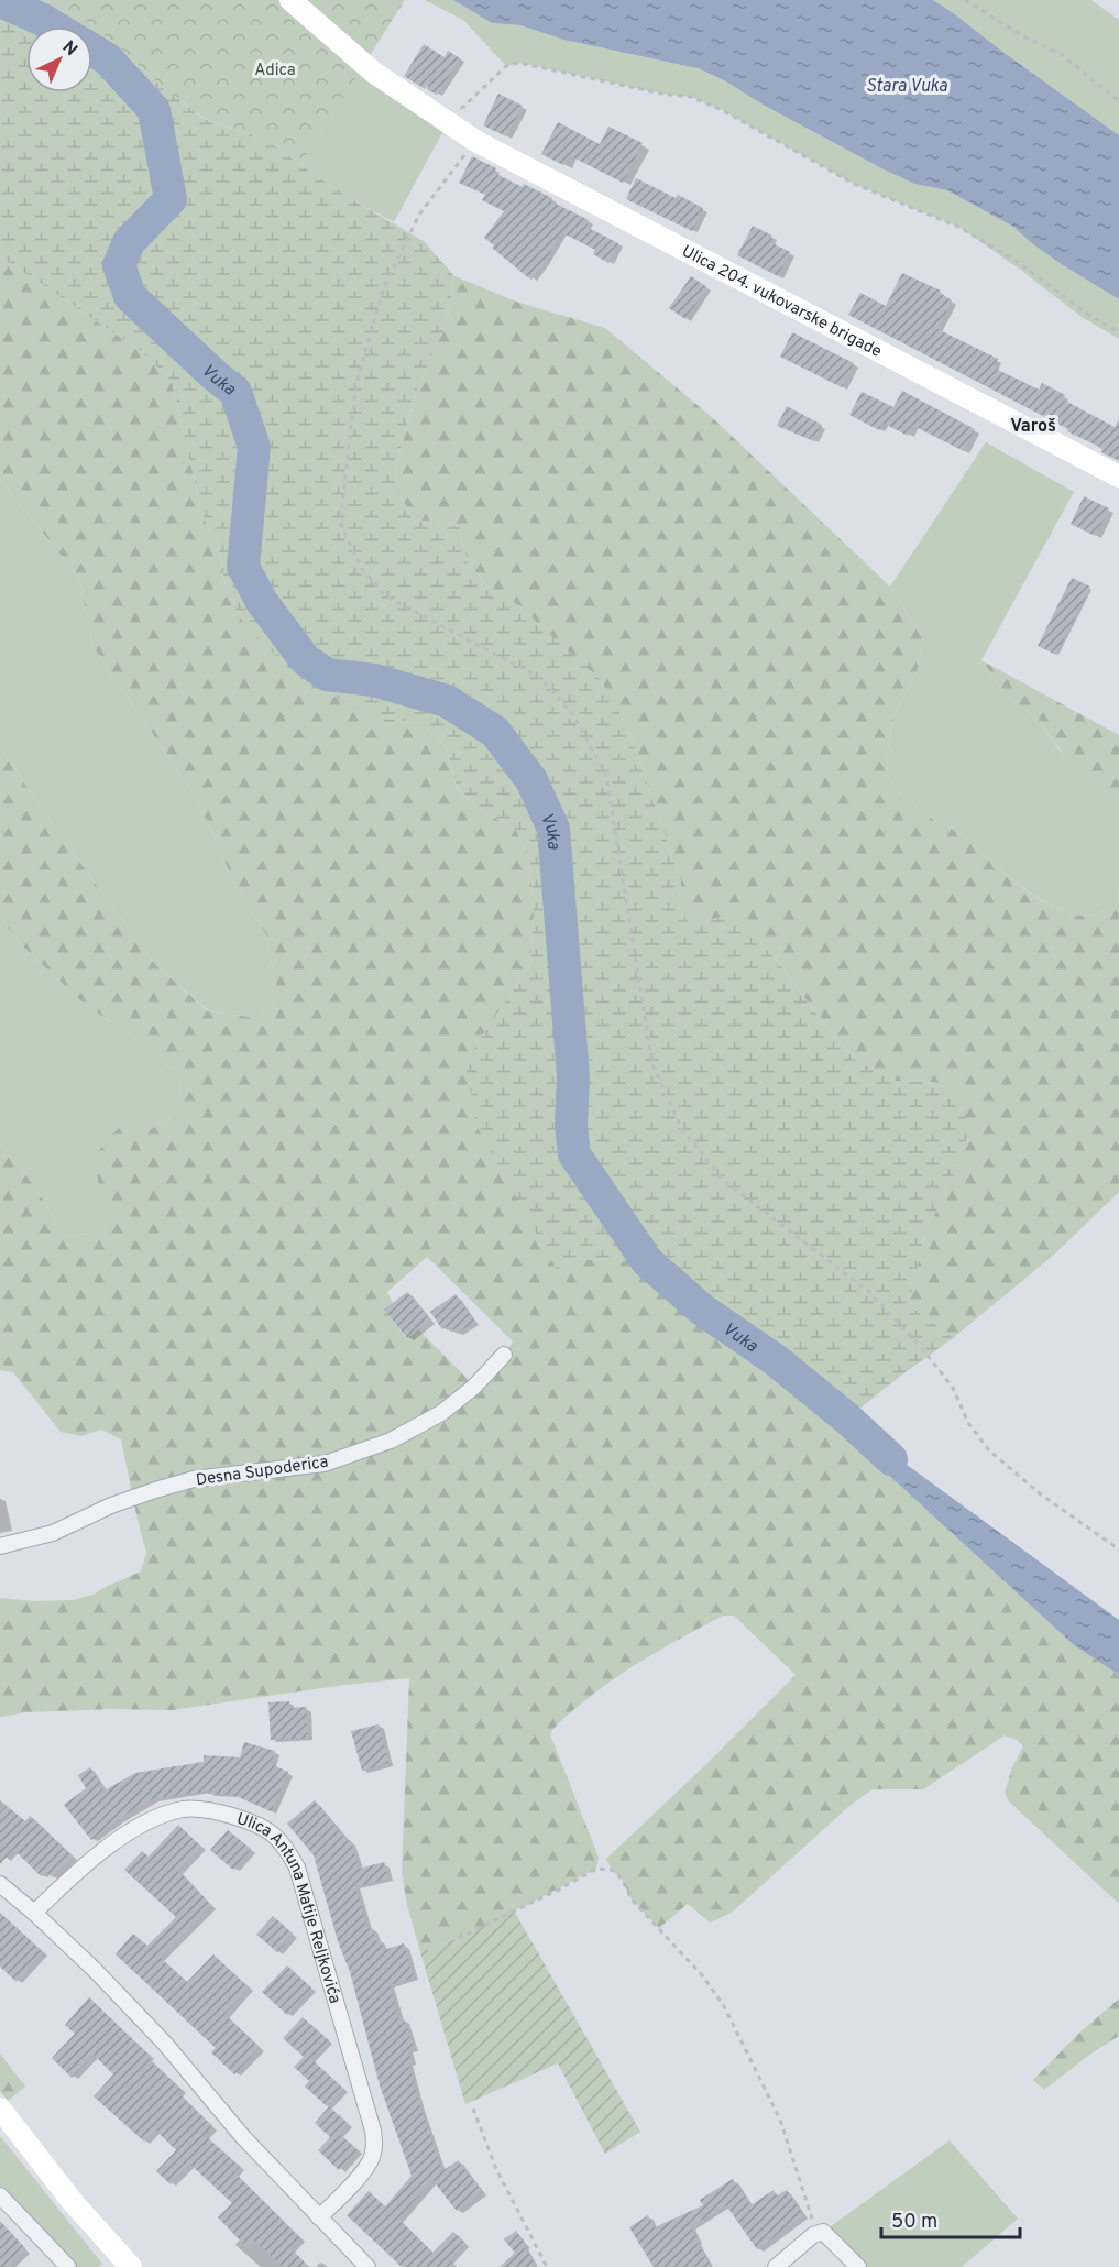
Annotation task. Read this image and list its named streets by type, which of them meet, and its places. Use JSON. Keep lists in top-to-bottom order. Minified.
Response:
{"streets":{"street":["Ulica 204. vukovarske brigade","Desna Supoderica","Ulica Antuna Matije Reljkovića"]},"districts":["Varoš"],"water":["Stara Vuka","Vuka"],"parks":["Adica"],"scale_bar":"50 m","north":"top right"}
